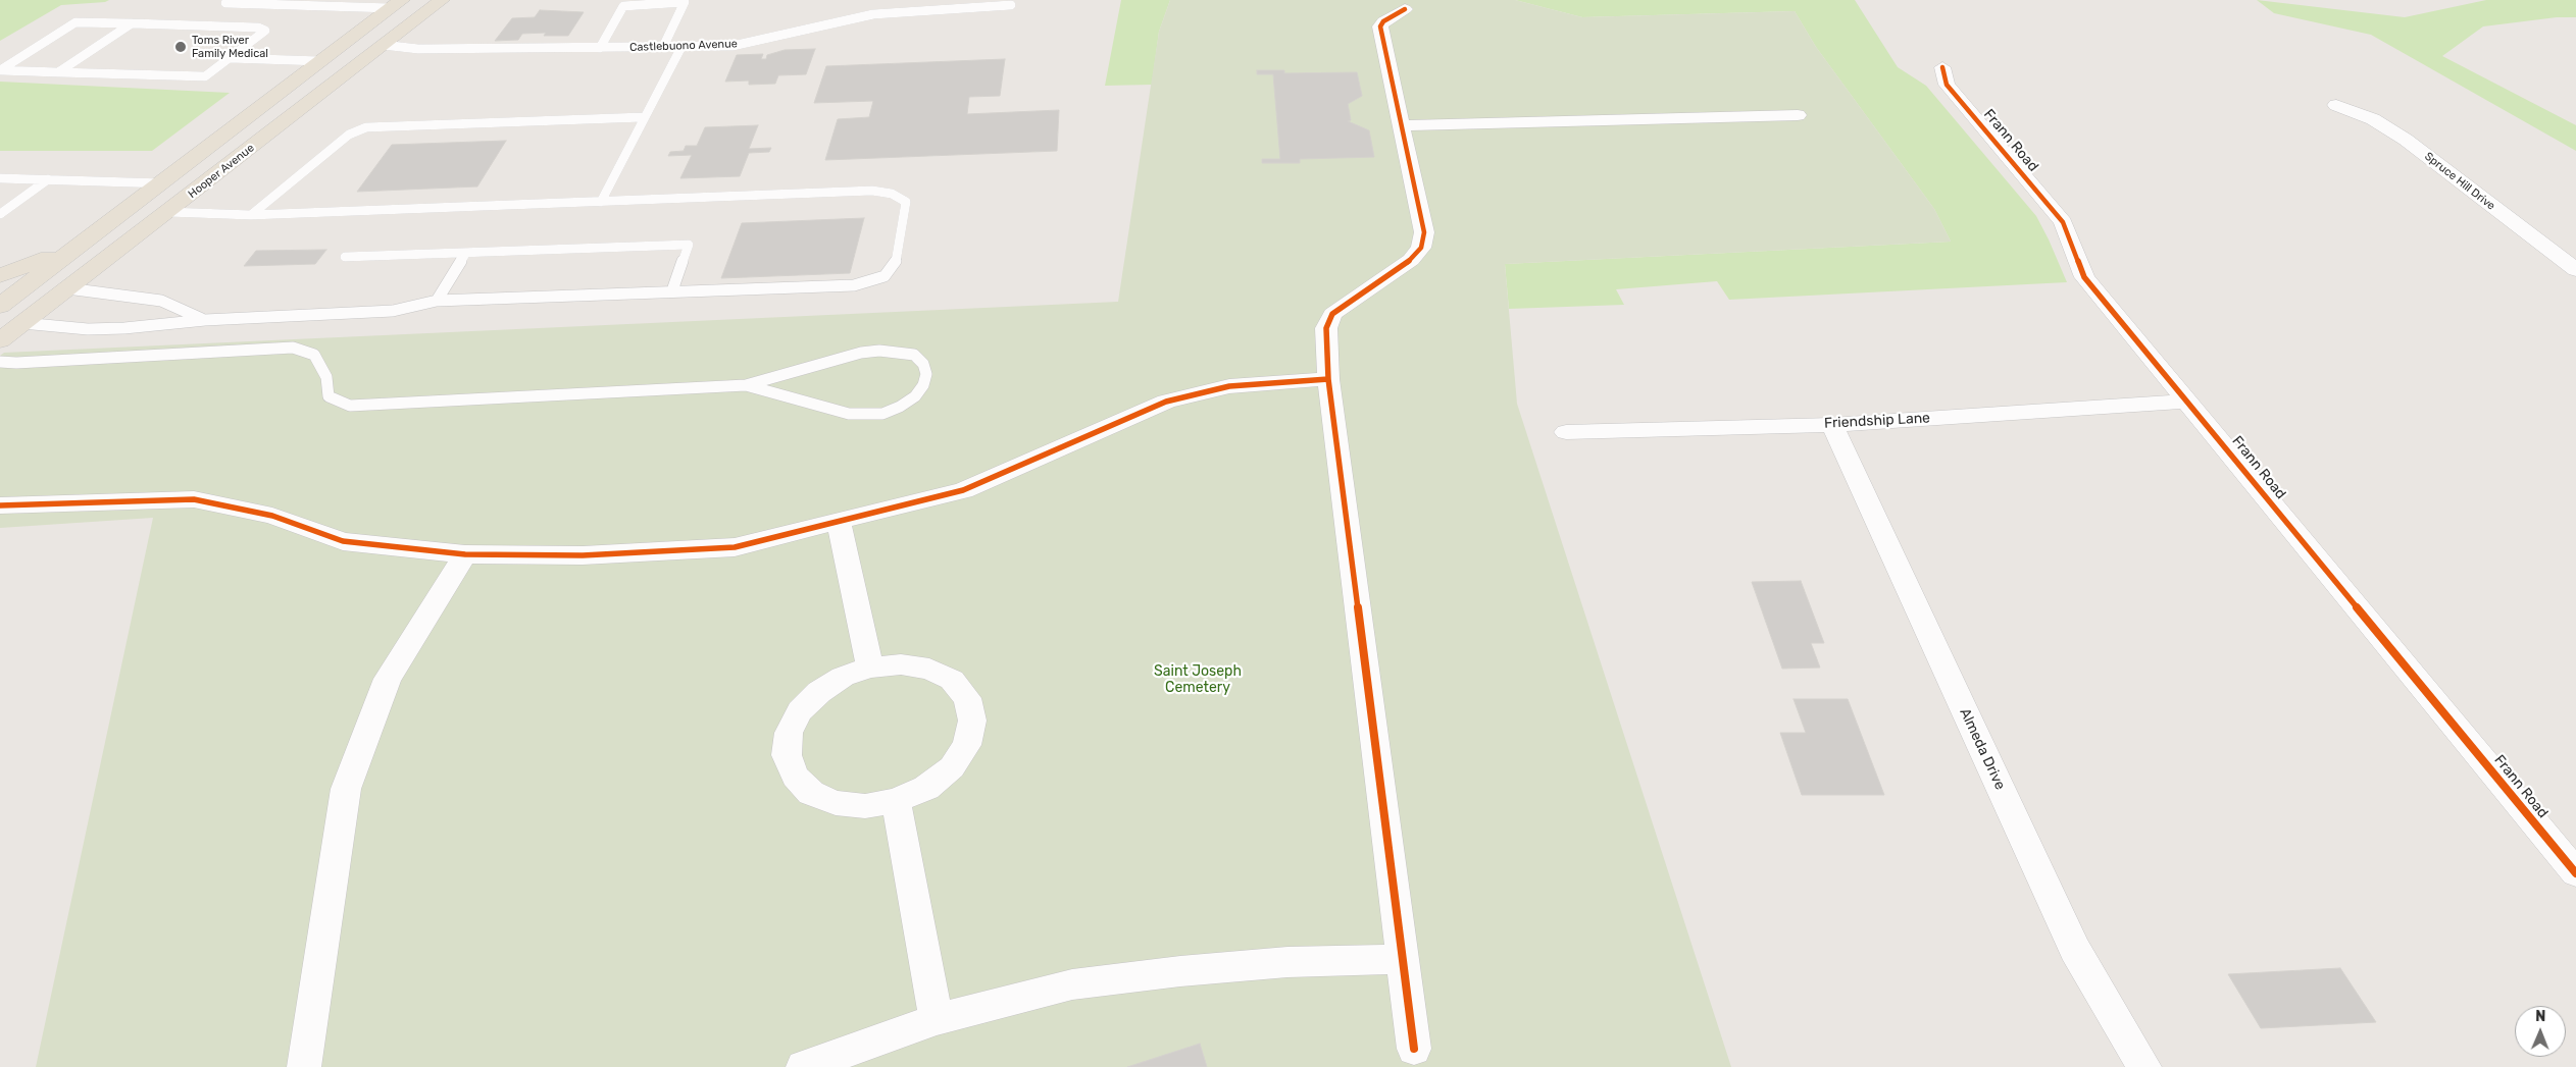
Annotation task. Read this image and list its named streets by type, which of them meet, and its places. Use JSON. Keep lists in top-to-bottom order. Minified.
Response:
{"streets":{"main road":["Hooper Avenue"],"street":["Frann Road","Spruce Hill Drive","Friendship Lane","Almeda Drive"],"lane":["Castlebuono Avenue"]},"crossings":[["Castlebuono Avenue","Hooper Avenue"],["Frann Road","Friendship Lane"],["Friendship Lane","Almeda Drive"]],"parks":["Saint Joseph Cemetery"],"places":["Toms River Family Medical"],"north":"top"}
